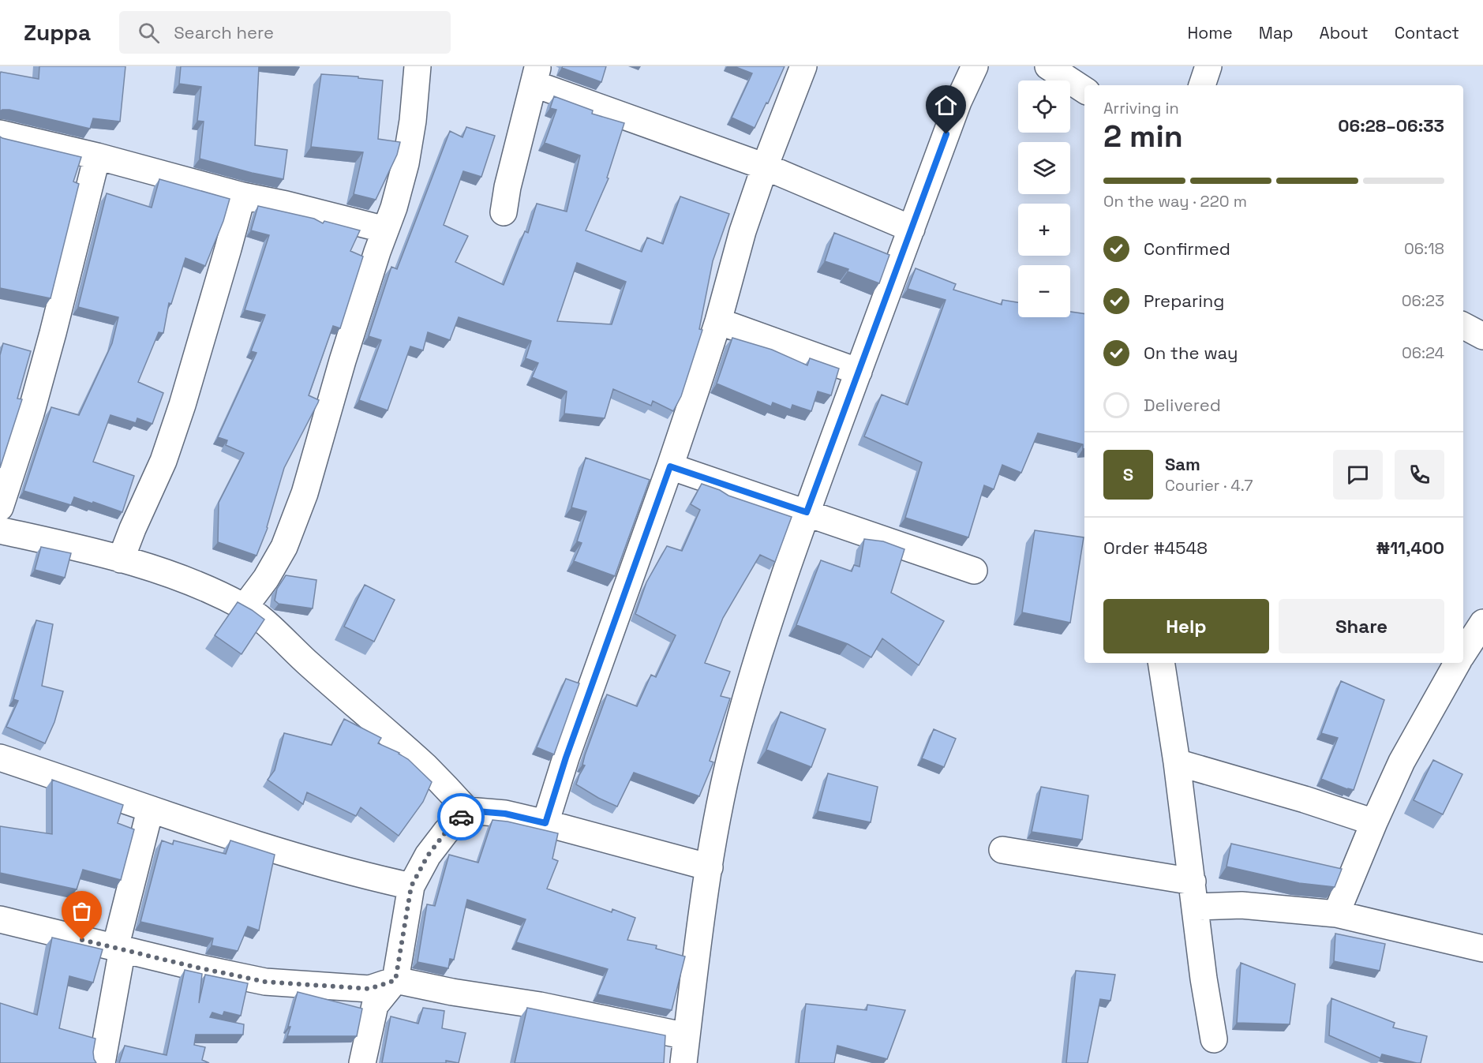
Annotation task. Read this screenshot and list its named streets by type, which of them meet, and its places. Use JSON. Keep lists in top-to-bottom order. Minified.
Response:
{"page":{"header":"Zuppa","search":"Search here","nav":["Home","Map","About","Contact"],"map_buttons":["+","−"],"heading":["2 min","Arriving in","06:28–06:33"],"panel":["Sam","Courier · 4.7","Order #4548","₦11,400"],"bar":"On the way · 220 m","list":[["Confirmed","06:18"],["Preparing","06:23"],["On the way","06:24"],"Delivered"],"round":"S","buttons":["Help","Share"]}}
